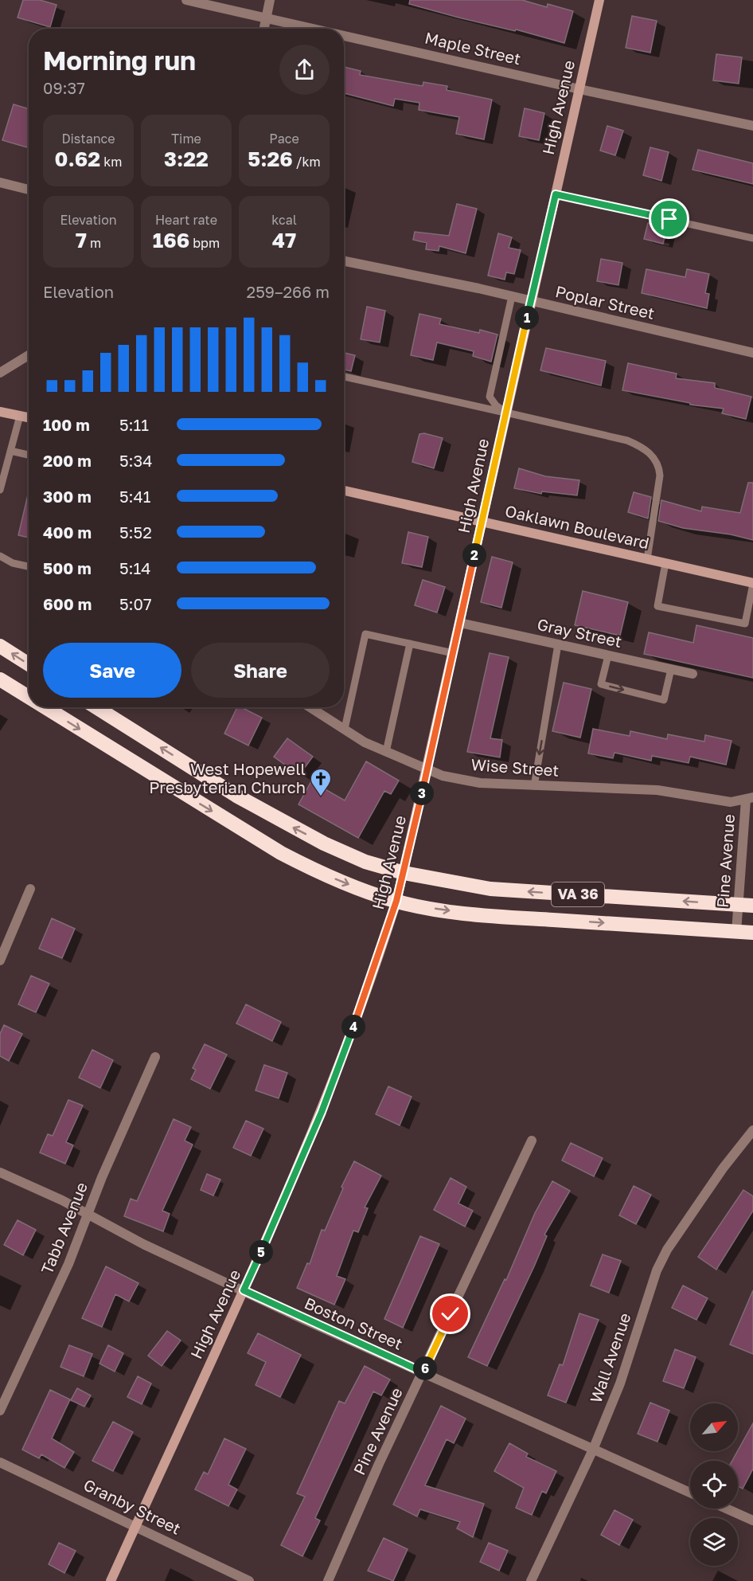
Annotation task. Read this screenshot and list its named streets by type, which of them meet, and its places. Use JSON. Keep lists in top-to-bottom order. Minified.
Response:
{"streets":{"highway":["VA 36"],"street":["Maple Street","High Avenue","Poplar Street","Oaklawn Boulevard","Gray Street","Wise Street","Pine Avenue","Tabb Avenue","Boston Street","Wall Avenue","Granby Street"]},"crossings":[["Maple Street","High Avenue"],["High Avenue","Poplar Street"],["High Avenue","Oaklawn Boulevard"],["High Avenue","Gray Street"],["High Avenue","Wise Street"],["High Avenue","VA 36"],["High Avenue","Boston Street"],["High Avenue","Granby Street"],["Wise Street","Pine Avenue"],["Pine Avenue","VA 36"],["Pine Avenue","Boston Street"],["Tabb Avenue","Boston Street"],["Boston Street","Wall Avenue"]],"places":{"church":["West Hopewell Presbyterian Church"]},"north":"top right","page":{"heading":["Morning run","09:37"],"stats":[["Distance","0.62 km"],["Time","3:22"],["Pace","5:26 /km"],["Elevation","7 m"],["Heart rate","166 bpm"],["kcal","47"]],"chart":["Elevation","259–266 m"],"pins":["1","2","3","4","5","6"],"list":[{"name":"100 m","note":"5:11"},{"name":"200 m","note":"5:34"},{"name":"300 m","note":"5:41"},{"name":"400 m","note":"5:52"},{"name":"500 m","note":"5:14"},{"name":"600 m","note":"5:07"}],"buttons":["Save","Share"]}}
